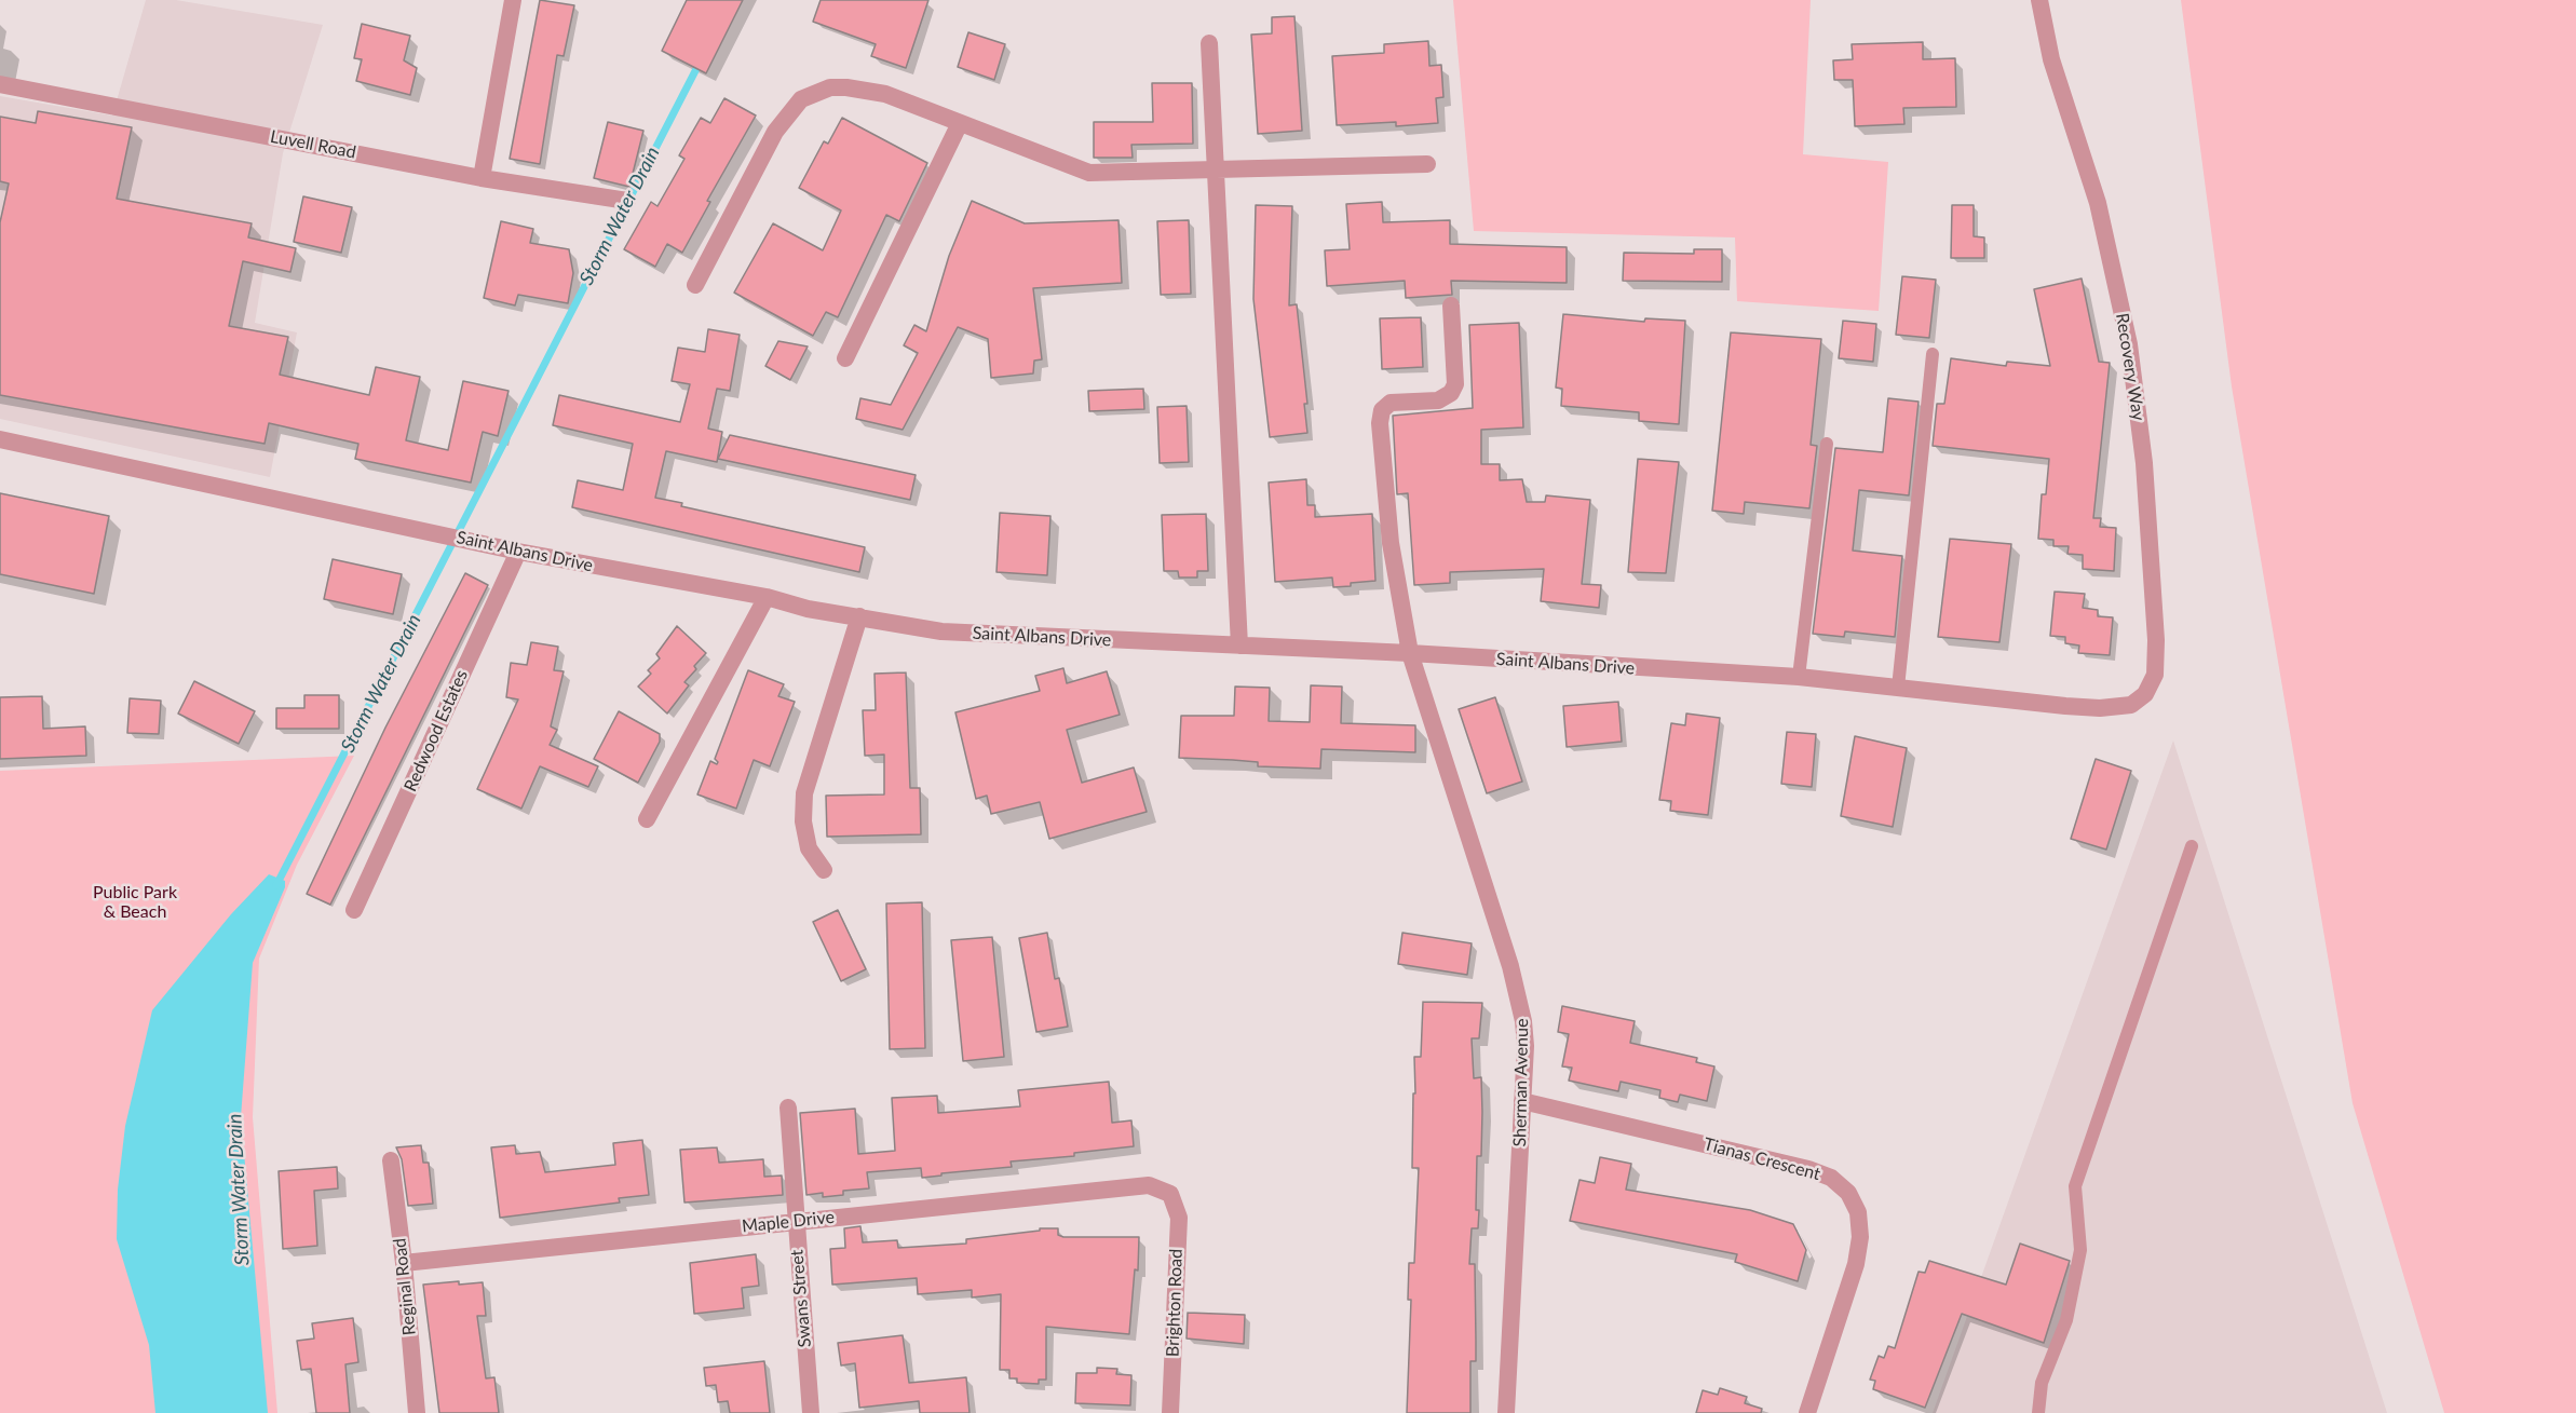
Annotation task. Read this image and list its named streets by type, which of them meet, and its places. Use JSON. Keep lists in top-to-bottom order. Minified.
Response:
{"streets":{"street":["Luvell Road","Recovery Way","Saint Albans Drive","Redwood Estates","Sherman Avenue","Tianas Crescent","Maple Drive","Reginal Road","Swans Street","Brighton Road"]},"crossings":[["Recovery Way","Saint Albans Drive"],["Saint Albans Drive","Redwood Estates"],["Saint Albans Drive","Sherman Avenue"],["Sherman Avenue","Tianas Crescent"],["Maple Drive","Reginal Road"],["Maple Drive","Swans Street"],["Maple Drive","Brighton Road"]],"water":["Storm Water Drain"],"parks":["Public Park & Beach"]}
